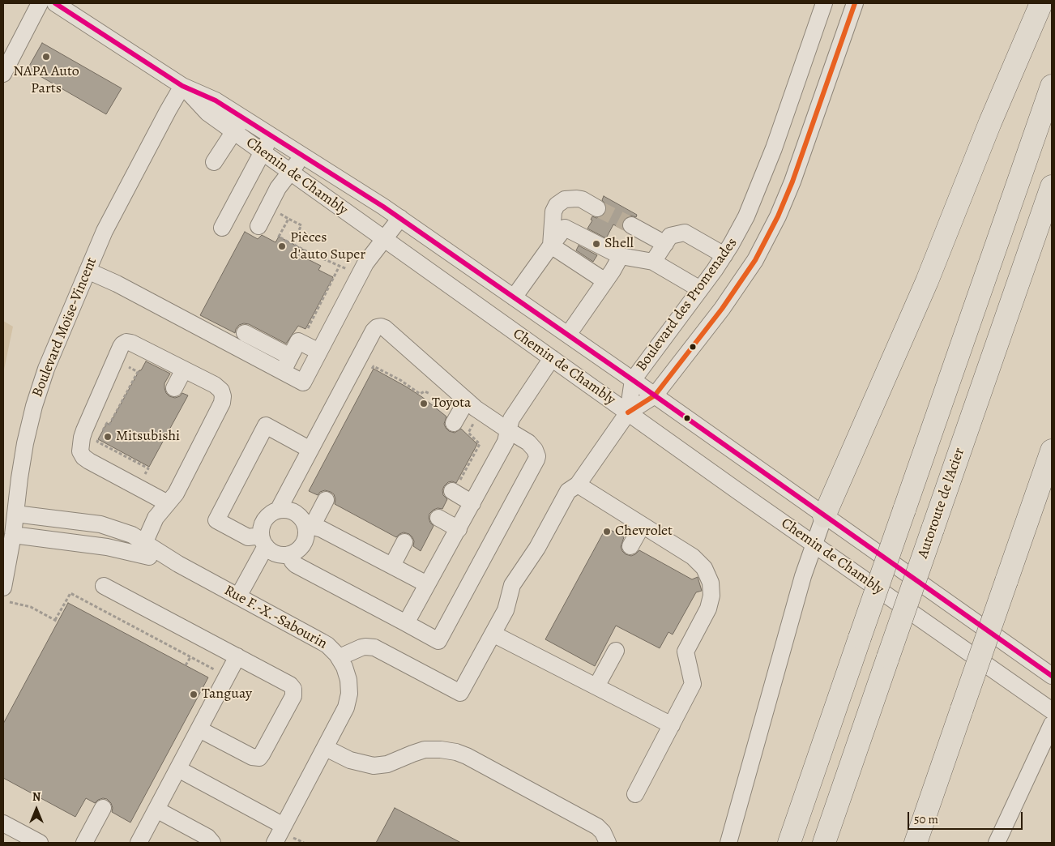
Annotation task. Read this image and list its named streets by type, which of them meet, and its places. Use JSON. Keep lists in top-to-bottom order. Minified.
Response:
{"streets":{"highway":["Autoroute de l'Acier"],"street":["Chemin de Chambly","Boulevard des Promenades","Boulevard Moïse-Vincent","Rue F.-X.-Sabourin"]},"crossings":[["Chemin de Chambly","Boulevard des Promenades"],["Chemin de Chambly","Boulevard Moïse-Vincent"],["Boulevard Moïse-Vincent","Rue F.-X.-Sabourin"]],"places":["NAPA Auto Parts","Shell","Pièces d'auto Super","Toyota","Mitsubishi","Chevrolet","Tanguay"],"scale_bar":"50 m","north":"top"}
